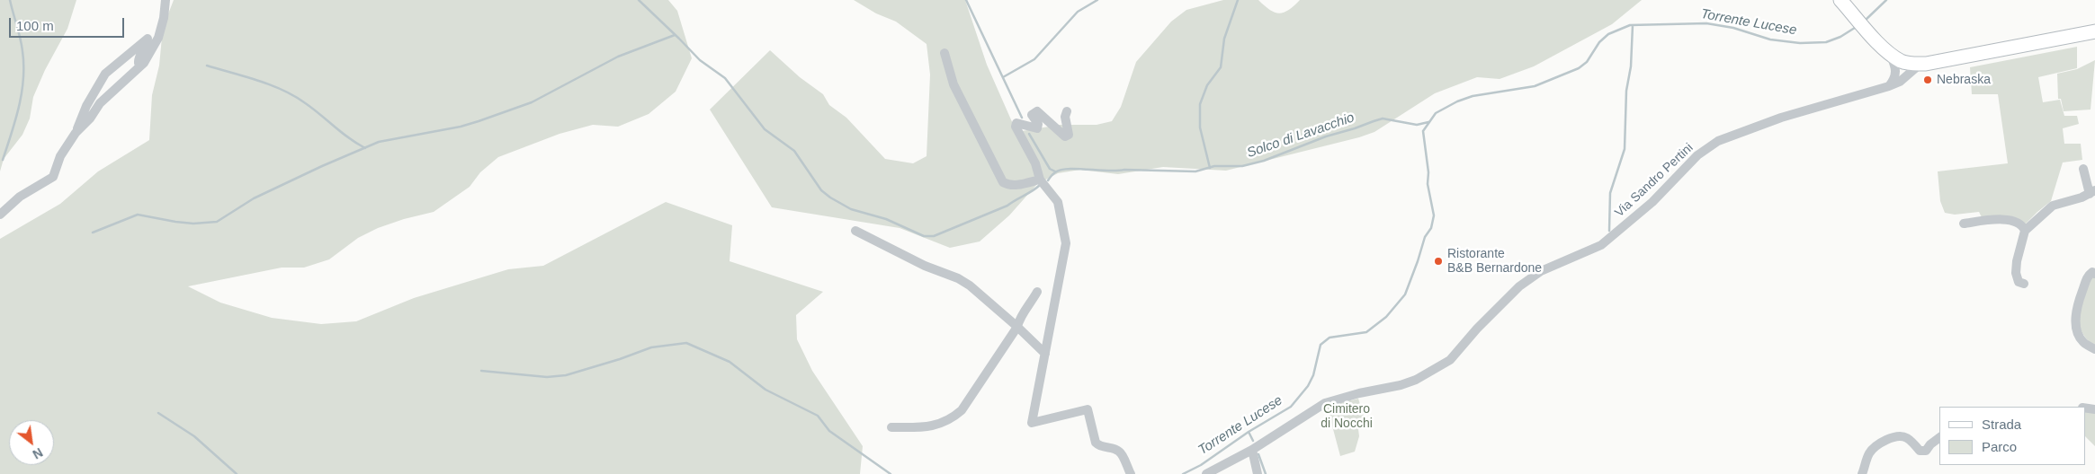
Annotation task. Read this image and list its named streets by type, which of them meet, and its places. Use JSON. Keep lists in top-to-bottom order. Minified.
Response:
{"streets":{"street":["Via Sandro Pertini"]},"water":["Torrente Lucese","Solco di Lavacchio"],"parks":["Cimitero di Nocchi"],"places":["Nebraska","Ristorante B&B Bernardone"],"legend":["Strada","Parco"],"scale_bar":"100 m","north":"bottom right"}
